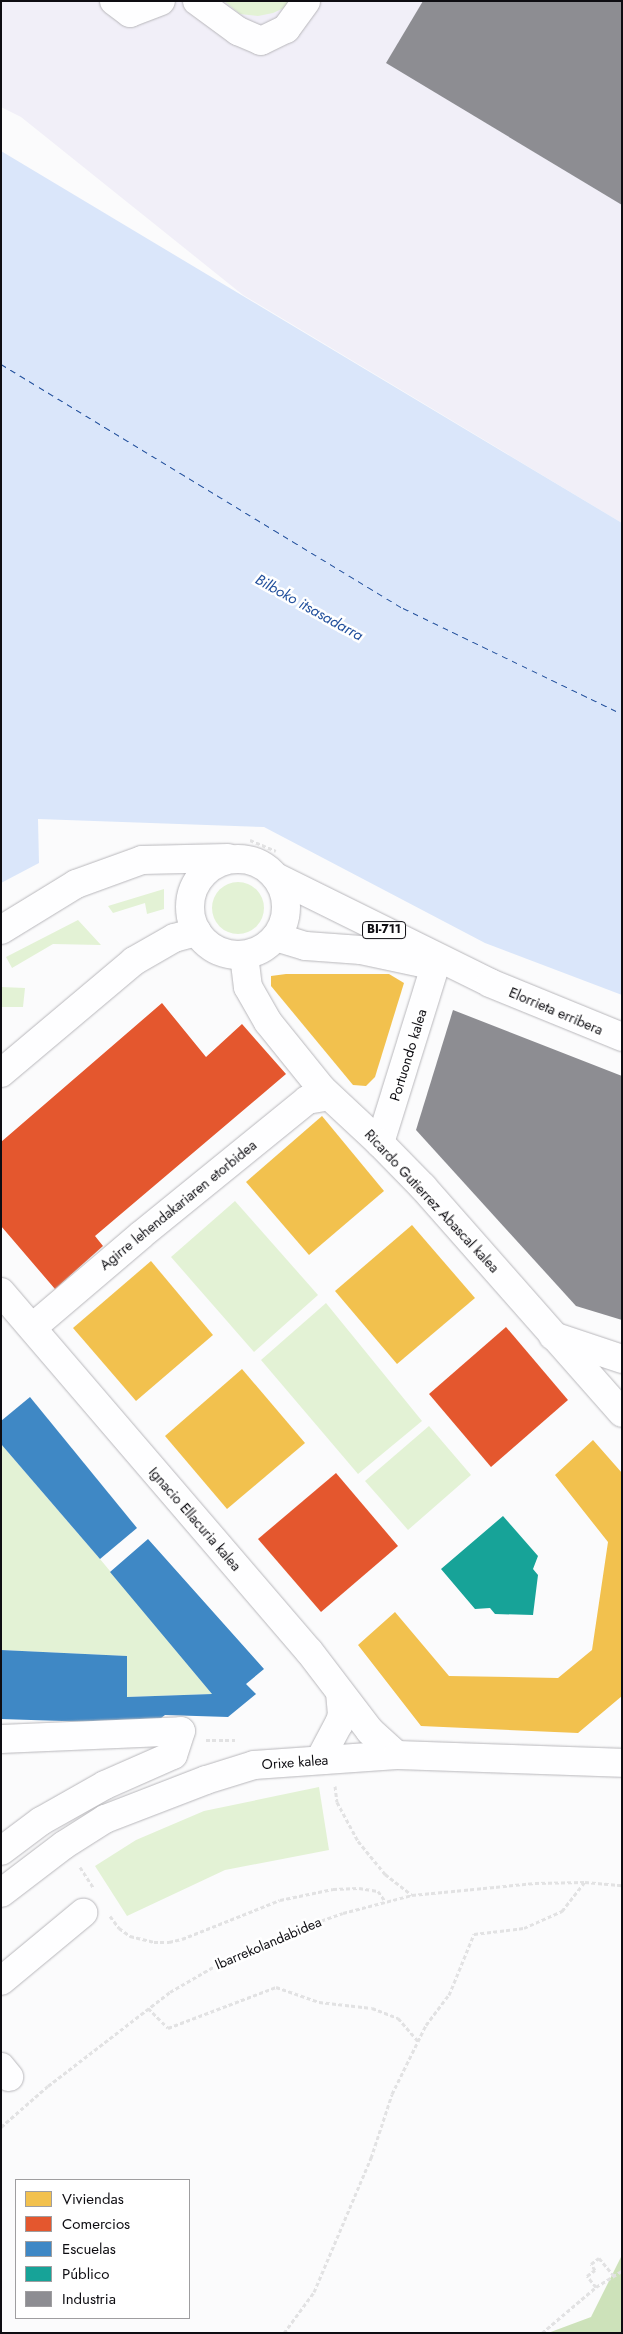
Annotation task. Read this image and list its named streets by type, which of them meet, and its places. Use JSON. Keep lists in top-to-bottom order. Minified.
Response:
{"streets":{"main road":["BI-711","Elorrieta erribera","Portuondo kalea","Ricardo Gutierrez Abascal kalea","Agirre lehendakariaren etorbidea","Ignacio Ellacuria kalea","Orixe kalea"],"path":["Ibarrekolandabidea"]},"crossings":[["BI-711","Elorrieta erribera"],["BI-711","Portuondo kalea"],["BI-711","Ricardo Gutierrez Abascal kalea"],["Portuondo kalea","Ricardo Gutierrez Abascal kalea"],["Ricardo Gutierrez Abascal kalea","Agirre lehendakariaren etorbidea"],["Agirre lehendakariaren etorbidea","Ignacio Ellacuria kalea"],["Ignacio Ellacuria kalea","Orixe kalea"]],"water":["Bilboko itsasadarra"],"legend":["Viviendas","Comercios","Escuelas","Público","Industria"]}
